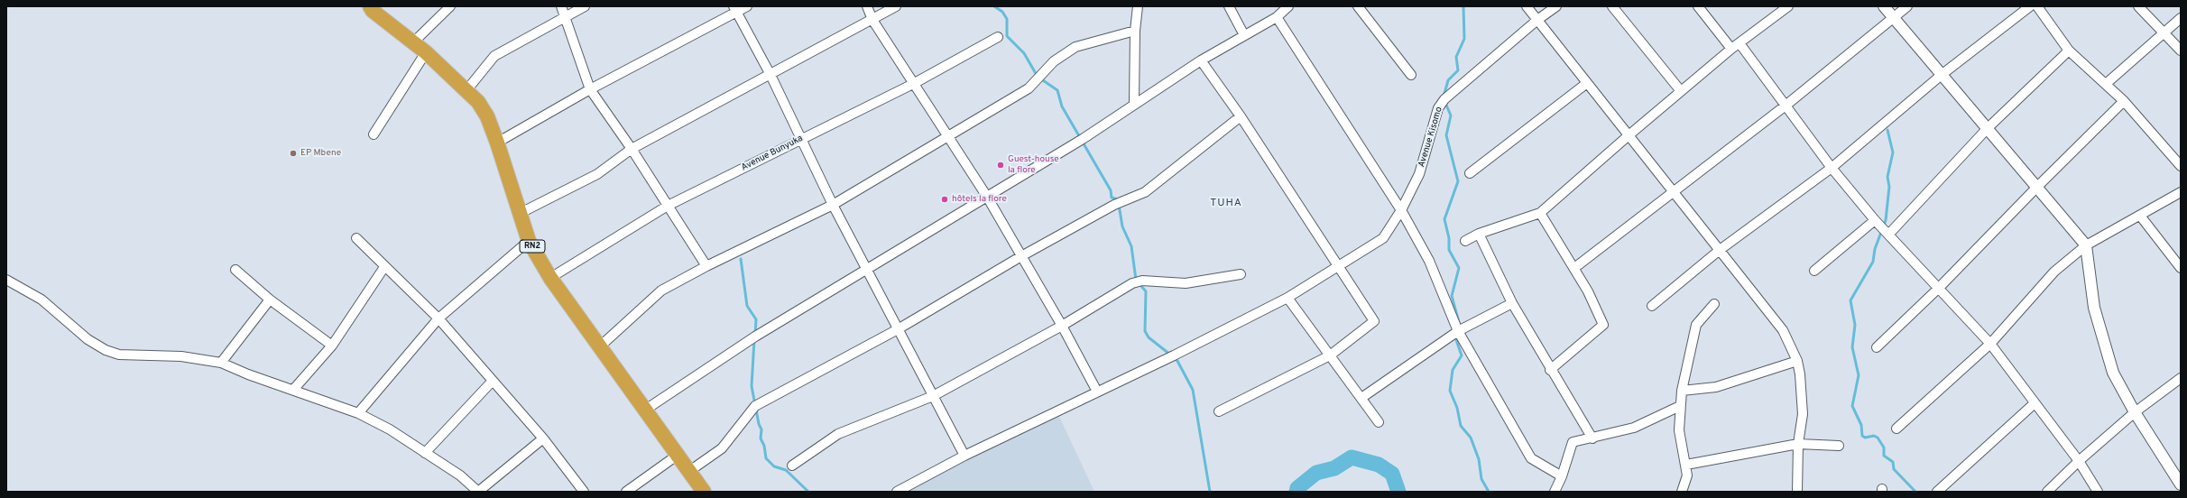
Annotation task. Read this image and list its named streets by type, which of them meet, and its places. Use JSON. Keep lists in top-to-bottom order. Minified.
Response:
{"streets":{"highway":["RN2"],"street":["Avenue Kisomo","Avenue Bunyuka"]},"crossings":[["Avenue Bunyuka","RN2"]],"districts":["TUHA"],"places":["EP Mbene","Guest-house la flore","hôtels la flore"]}
